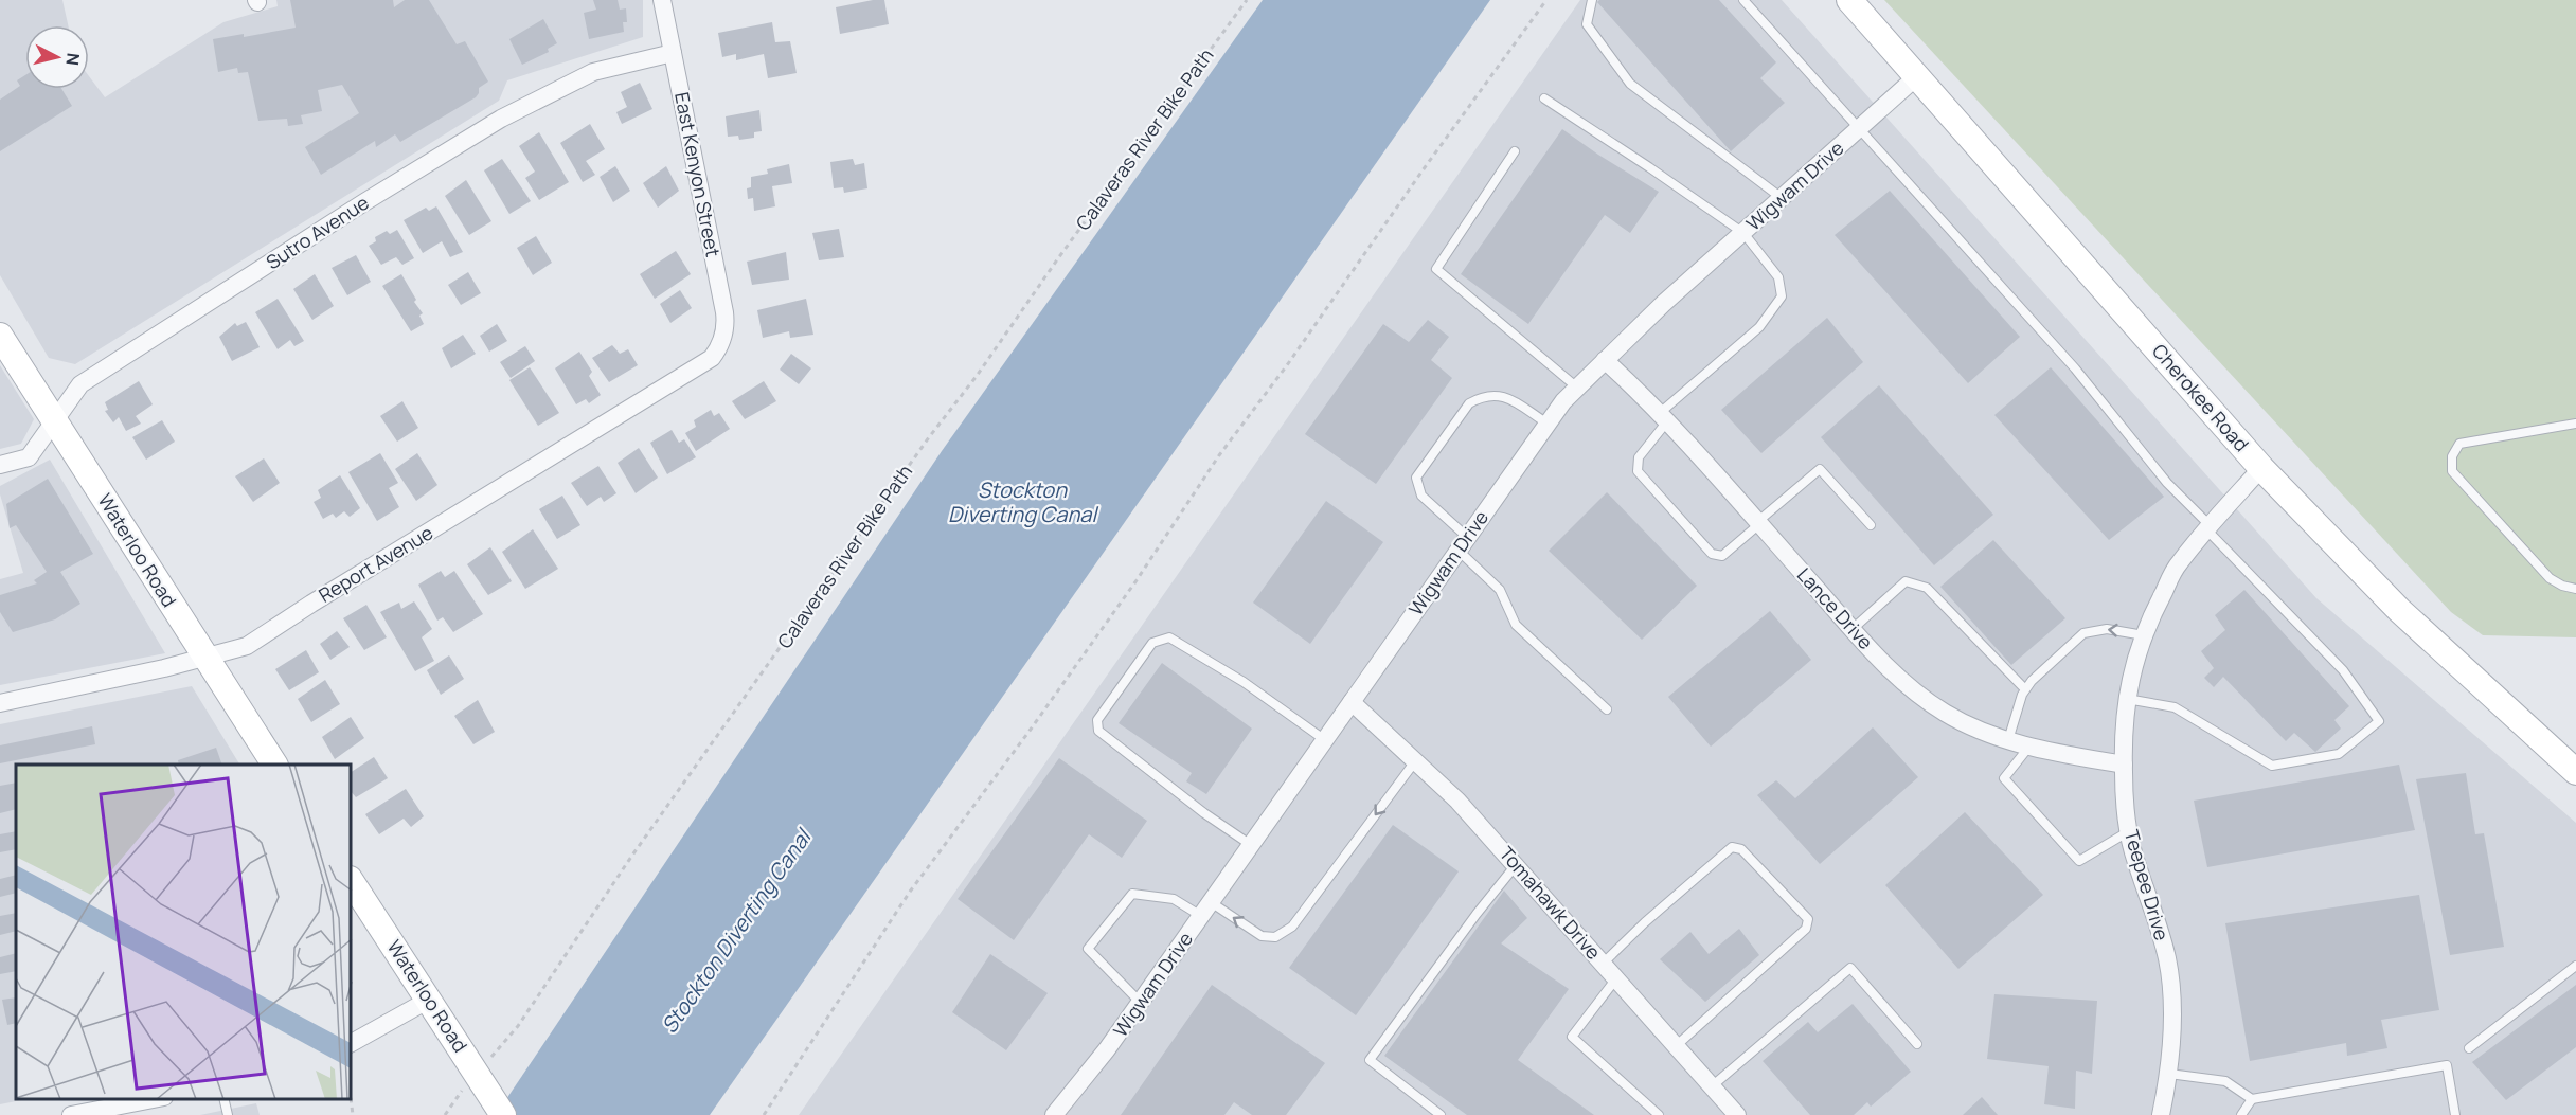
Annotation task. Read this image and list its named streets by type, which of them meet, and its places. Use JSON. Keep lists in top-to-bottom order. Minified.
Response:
{"streets":{"street":["East Kenyon Street","Wigwam Drive","Sutro Avenue","Cherokee Road","Waterloo Road","Report Avenue","Lance Drive","Teepee Drive","Tomahawk Drive"],"path":["Calaveras River Bike Path"]},"crossings":[["Calaveras River Bike Path","Waterloo Road"],["East Kenyon Street","Sutro Avenue"],["East Kenyon Street","Report Avenue"],["Wigwam Drive","Cherokee Road"],["Wigwam Drive","Lance Drive"],["Wigwam Drive","Tomahawk Drive"],["Sutro Avenue","Waterloo Road"],["Cherokee Road","Teepee Drive"],["Waterloo Road","Report Avenue"],["Lance Drive","Teepee Drive"]],"water":["Stockton Diverting Canal"],"north":"right"}
